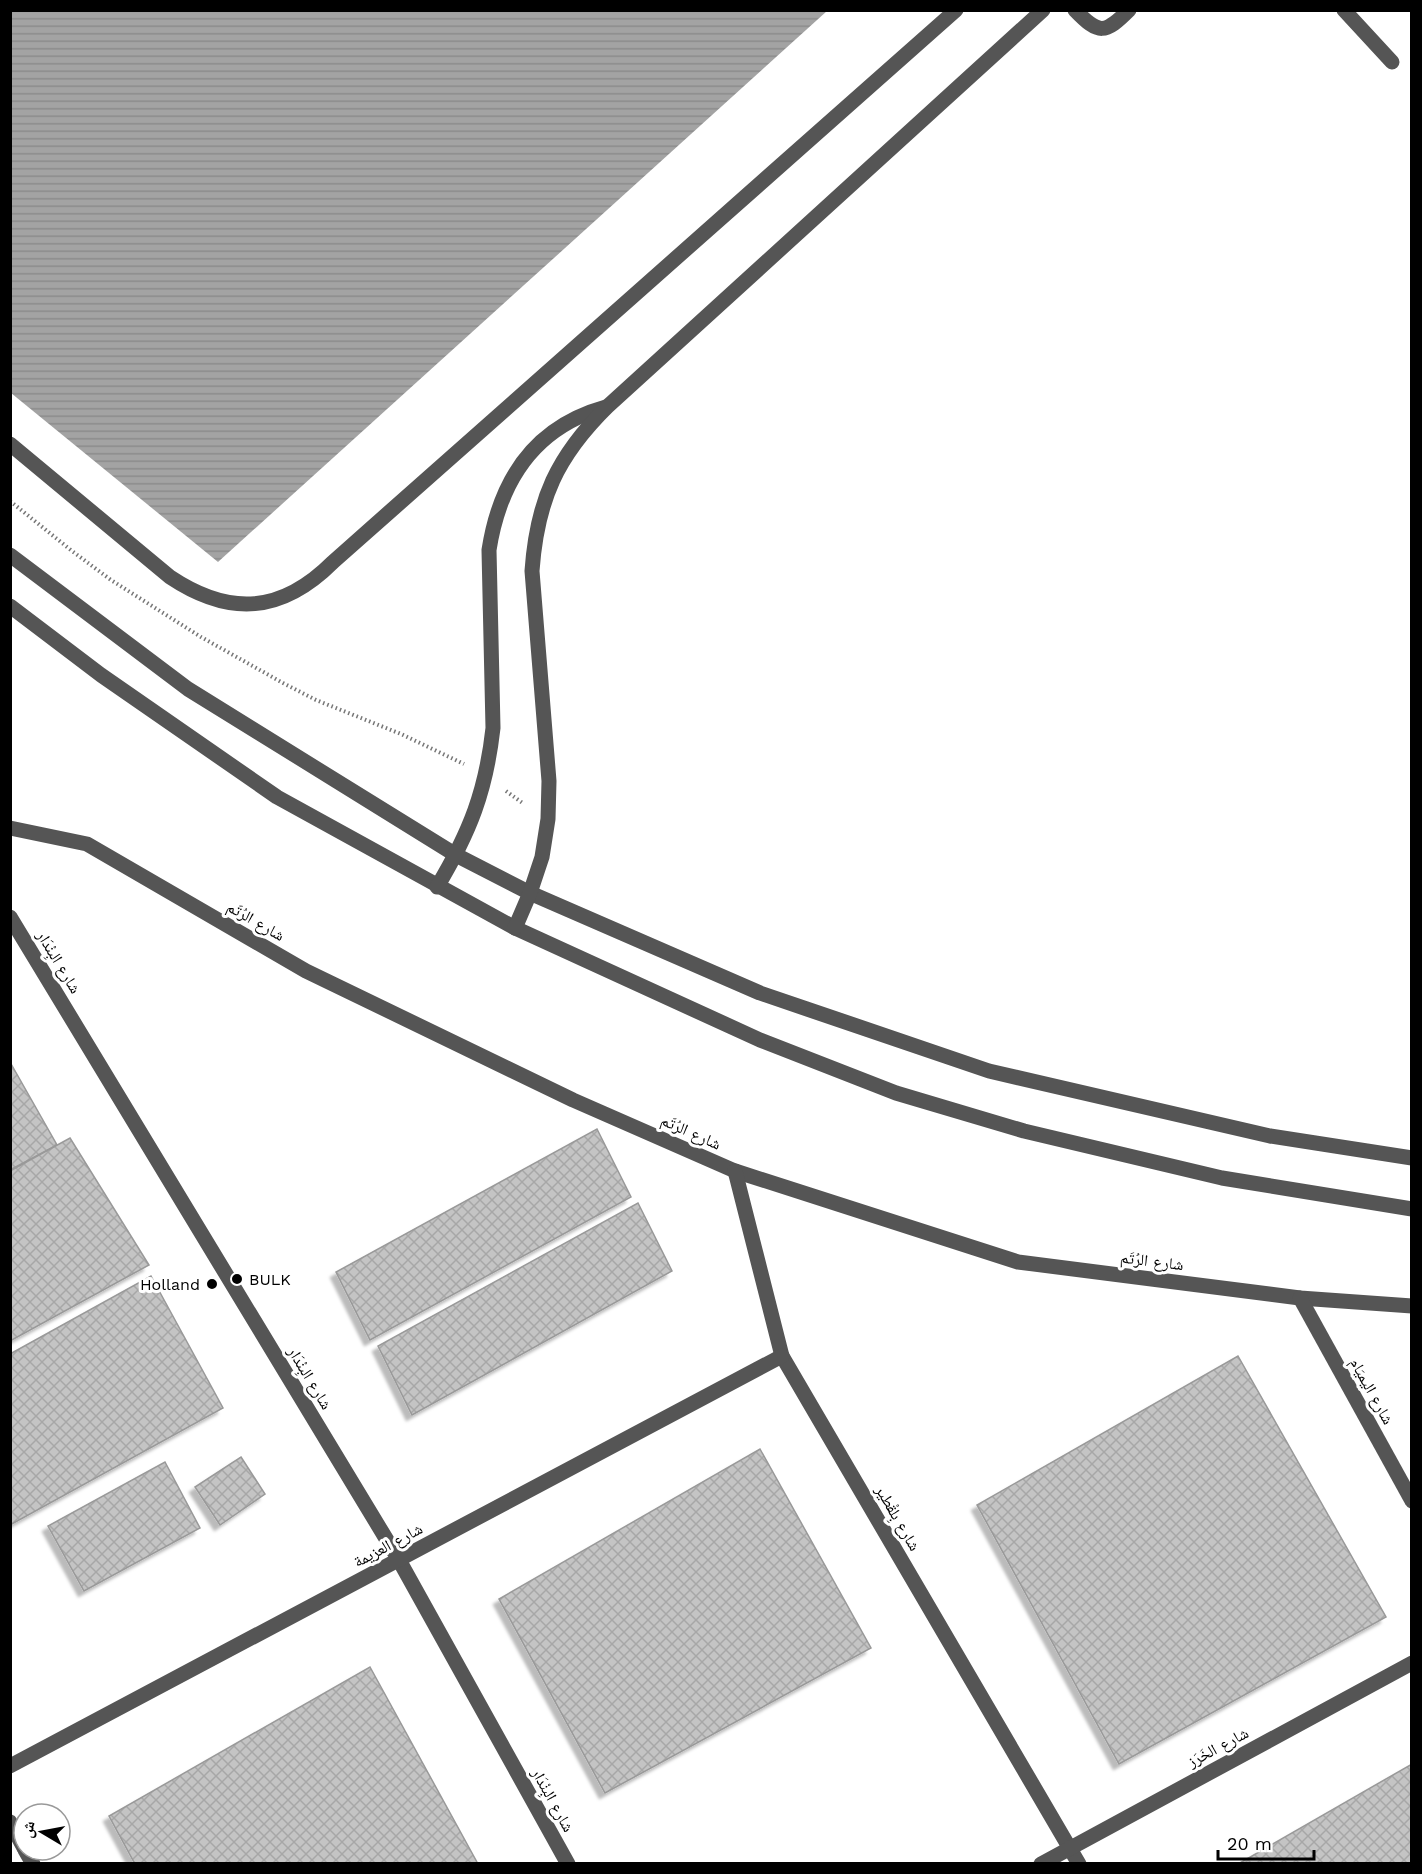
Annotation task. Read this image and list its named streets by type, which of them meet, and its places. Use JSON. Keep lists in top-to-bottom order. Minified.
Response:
{"streets":{"street":["شارع الرُتَم","شارع البِنْدَار","شارع اليميَام","شارع بِلقْطير","شارع العزيمة","شارع الخَرَز"]},"crossings":[["شارع الرُتَم","شارع اليميَام"],["شارع الرُتَم","شارع بِلقْطير"],["شارع البِنْدَار","شارع العزيمة"],["شارع بِلقْطير","شارع العزيمة"],["شارع بِلقْطير","شارع الخَرَز"]],"places":["BULK","Holland"],"scale_bar":"20 m","north":"left"}
